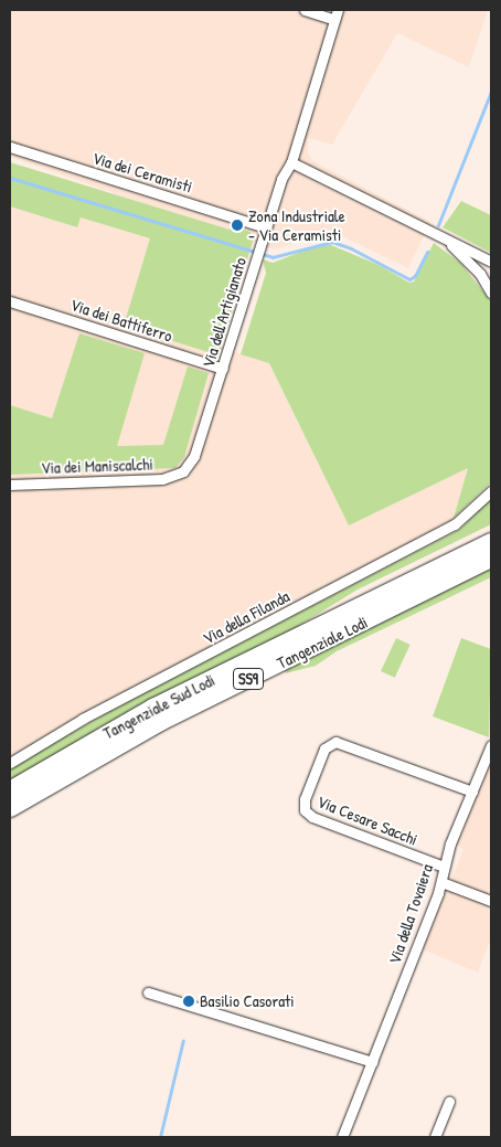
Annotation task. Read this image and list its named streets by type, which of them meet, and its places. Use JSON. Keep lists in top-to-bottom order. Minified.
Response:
{"streets":{"highway":["Tangenziale Lodi","SS9","Tangenziale Sud Lodi"],"street":["Via dei Ceramisti","Via dell'Artigianato","Via dei Battiferro","Via dei Maniscalchi","Via della Filanda","Via Cesare Sacchi","Via della Tovaiera"]},"crossings":[["Via dei Ceramisti","Via dell'Artigianato"],["Via dell'Artigianato","Via dei Battiferro"],["Via dell'Artigianato","Via dei Maniscalchi"],["Via Cesare Sacchi","Via della Tovaiera"]],"places":["Zona Industriale - Via Ceramisti","Basilio Casorati"]}
